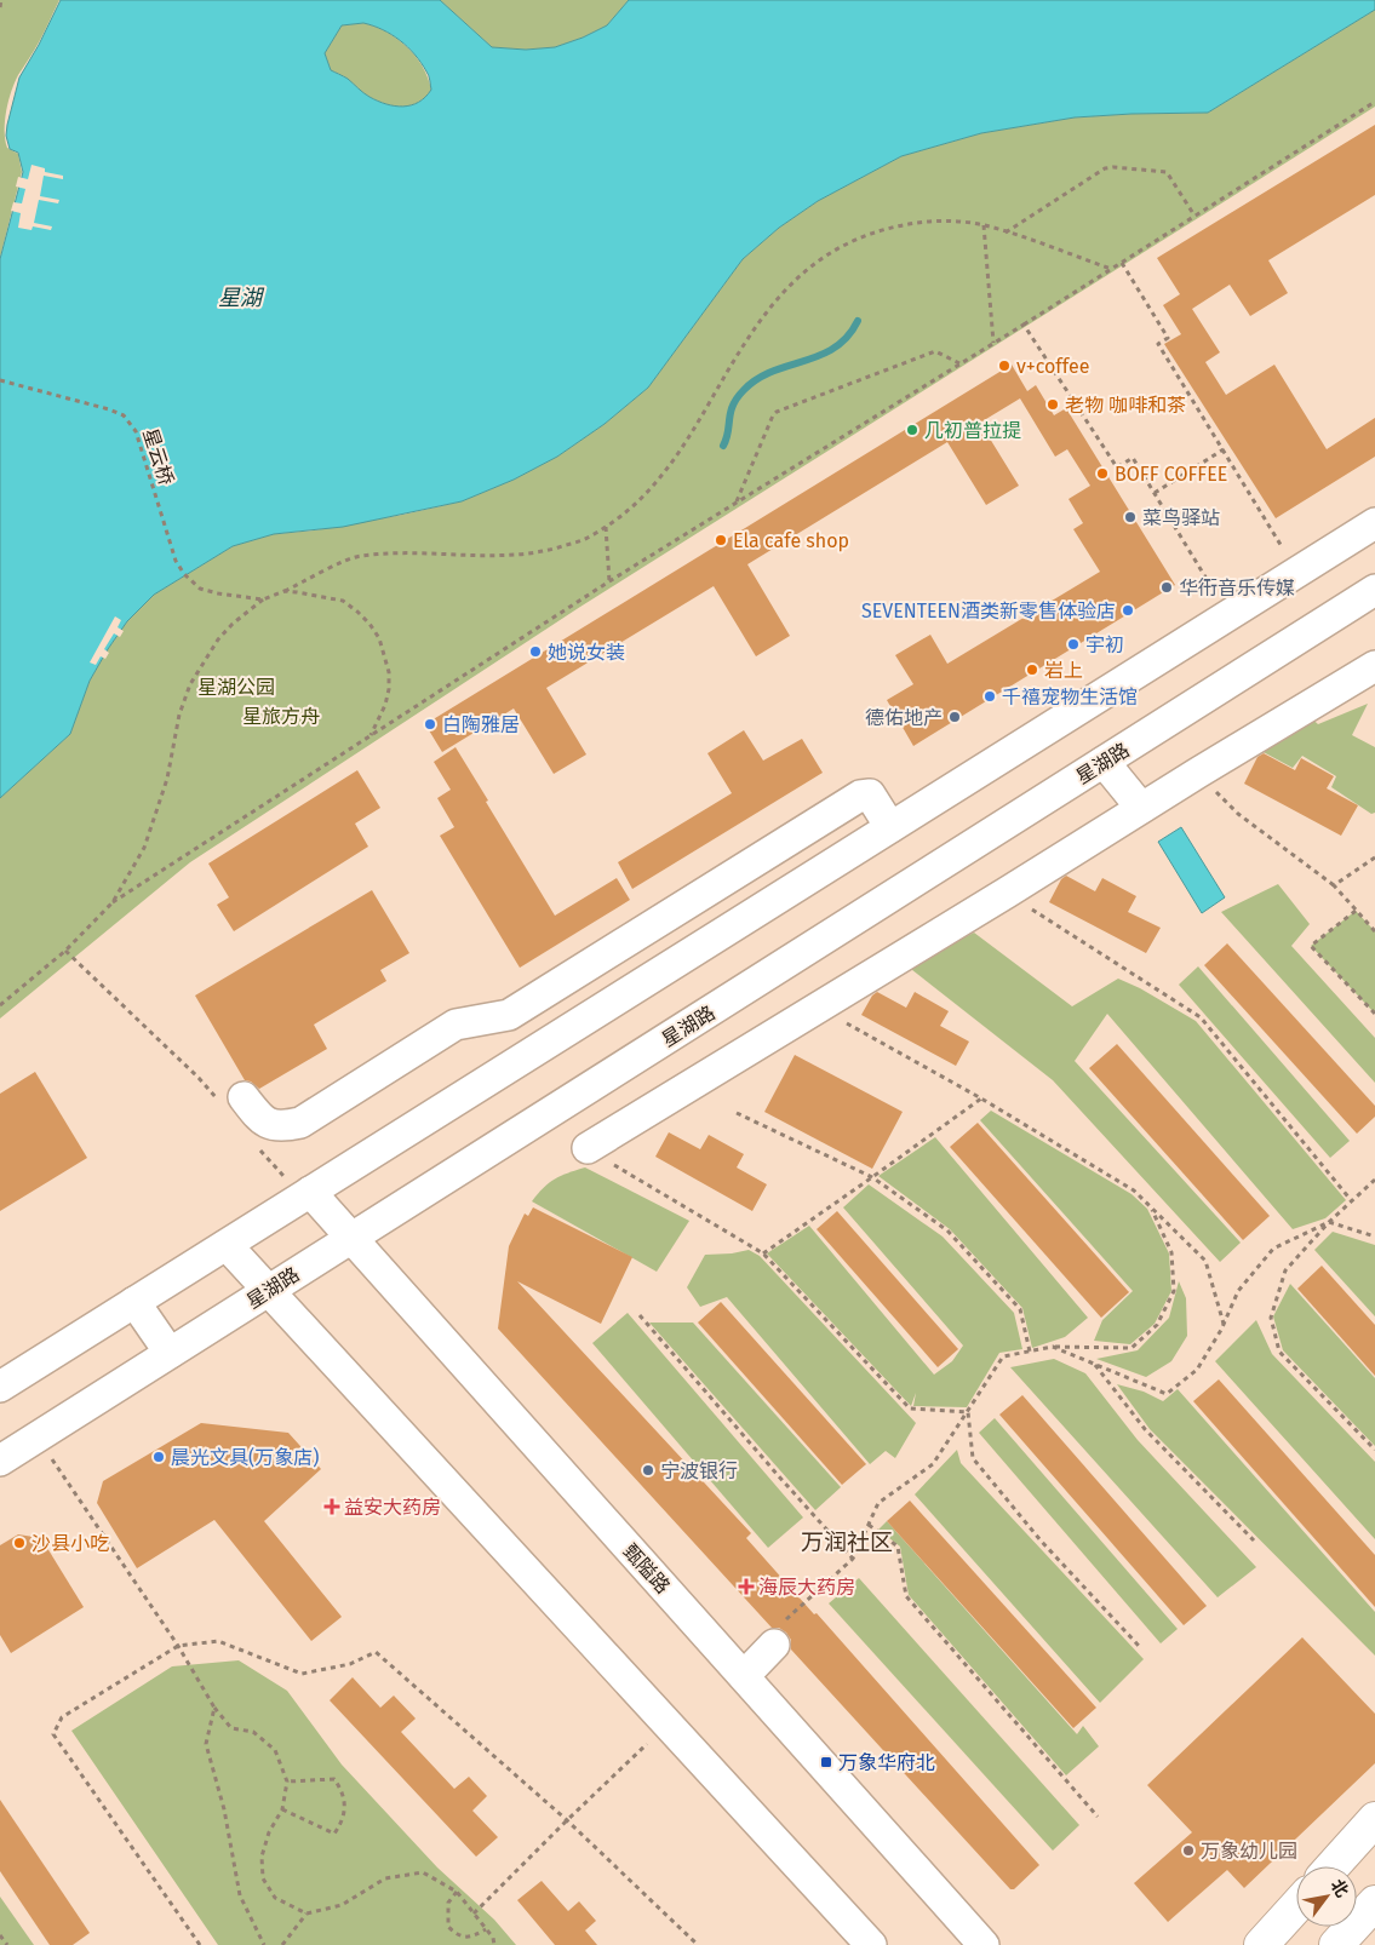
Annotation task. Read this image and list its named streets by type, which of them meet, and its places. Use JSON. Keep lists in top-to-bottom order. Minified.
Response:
{"streets":{"street":["星湖路","甄隘路"],"path":["星云桥"]},"crossings":[["星湖路","甄隘路"]],"districts":["万润社区"],"water":["星湖"],"parks":["星湖公园","星旅方舟"],"places":{"other":["v+coffee","老物 咖啡和茶","几初普拉提","BOFF COFFEE","菜鸟驿站","Ela cafe shop","华衎音乐传媒","SEVENTEEN酒类新零售体验店","宇初","她说女装","岩上","千禧宠物生活馆","德佑地产","白陶雅居","晨光文具(万象店)","宁波银行","沙县小吃","万象幼儿园"],"health":["益安大药房","海辰大药房"],"transit":["万象华府北"]},"north":"top right"}
